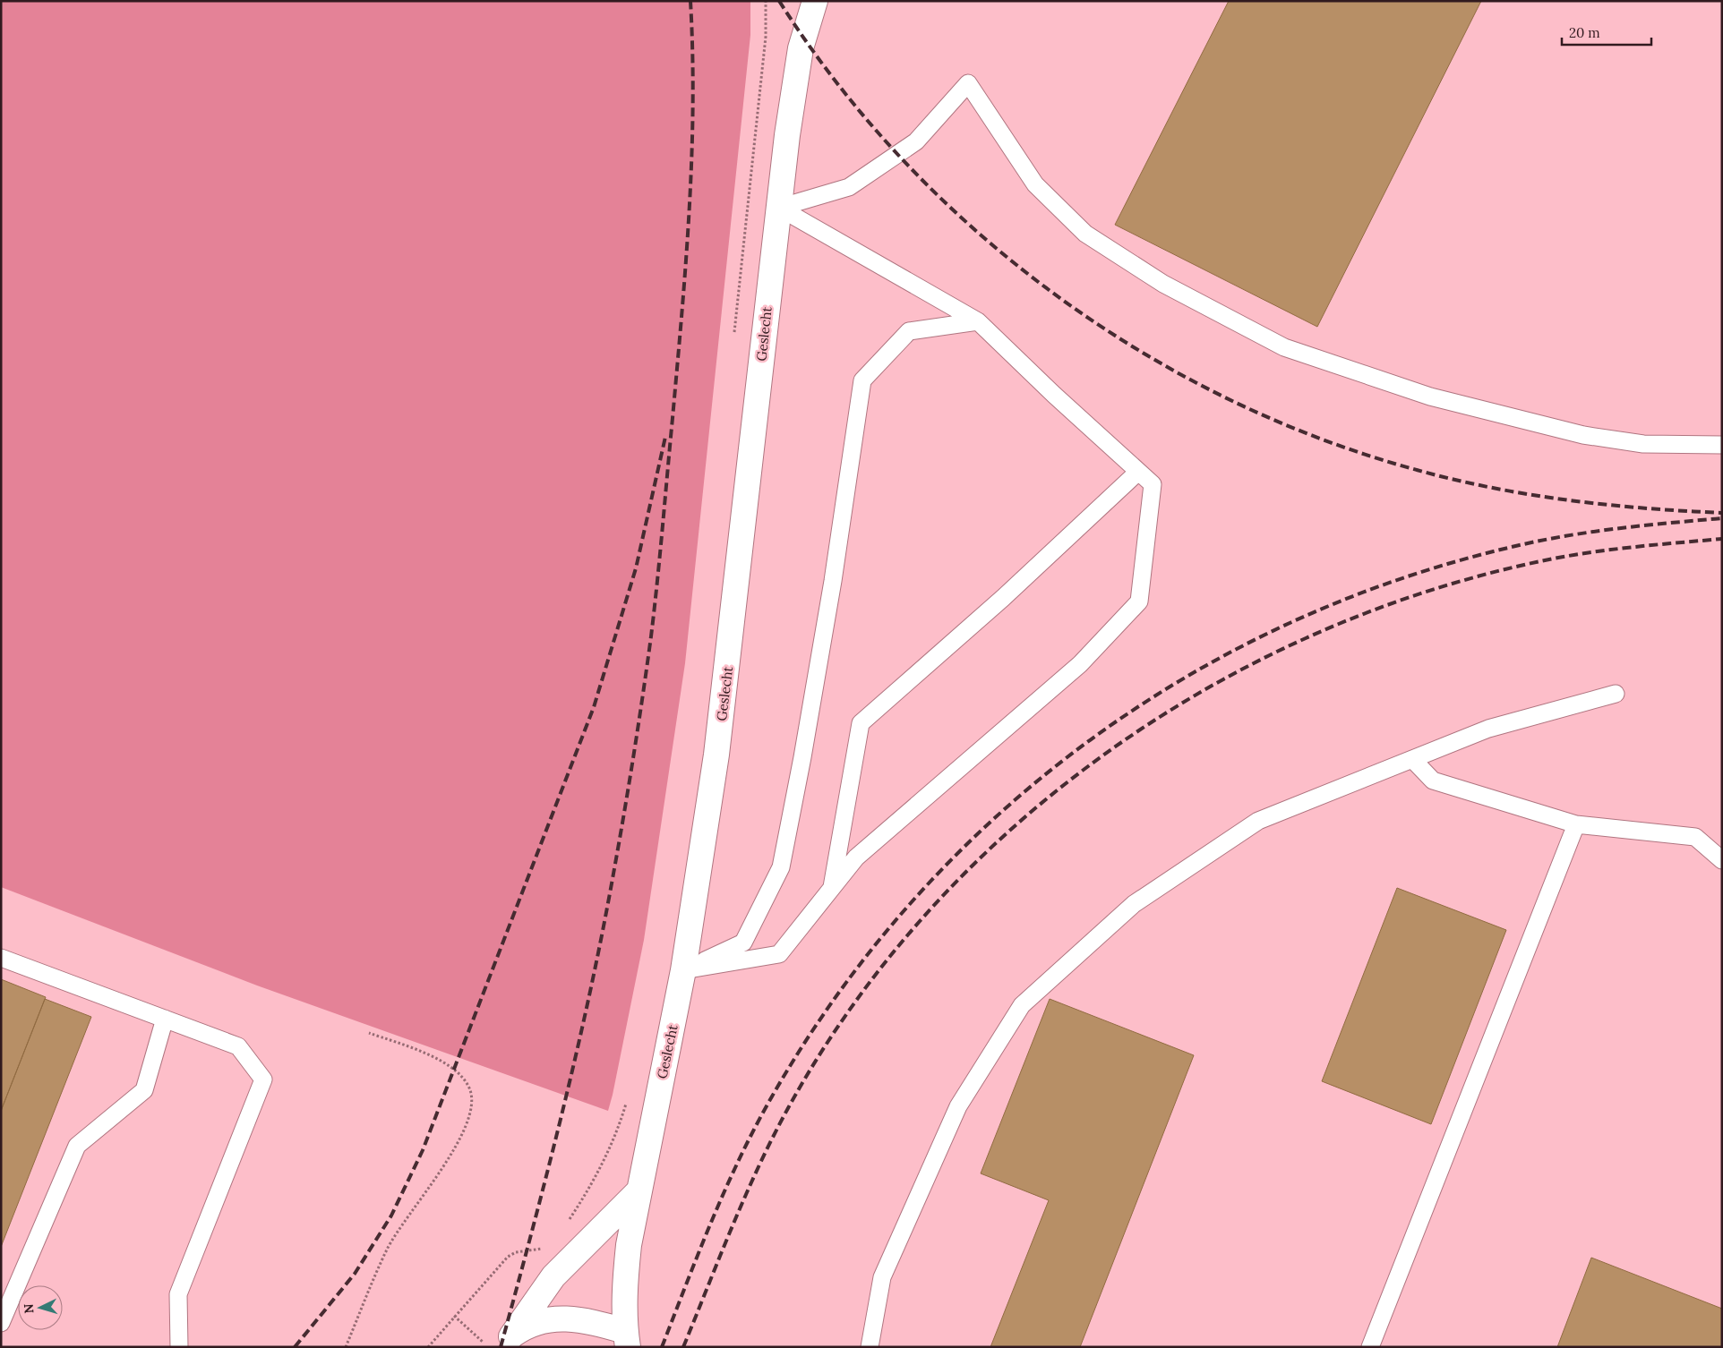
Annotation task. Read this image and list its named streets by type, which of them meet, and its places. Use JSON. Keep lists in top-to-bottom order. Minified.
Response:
{"streets":{"street":["Geslecht"]},"scale_bar":"20 m","north":"left"}
